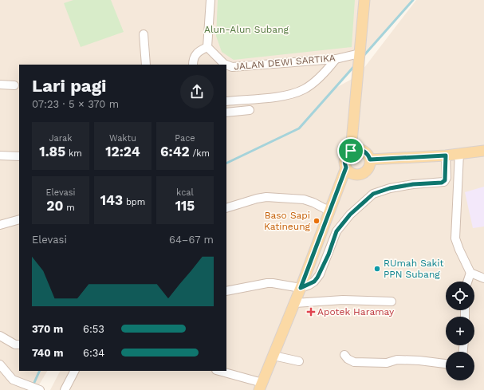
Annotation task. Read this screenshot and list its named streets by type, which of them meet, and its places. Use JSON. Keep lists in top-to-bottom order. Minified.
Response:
{"streets":{"street":["JALAN DEWI SARTIKA"]},"parks":["Alun-Alun Subang"],"places":{"other":["Baso Sapi Katineung","RUmah Sakit PPN Subang"],"health":["Apotek Haramay"]},"page":{"heading":["Lari pagi","07:23 · 5 × 370 m"],"stats":[["Jarak","1.85 km"],["Waktu","12:24"],["Pace","6:42 /km"],["Elevasi","20 m"],["143 bpm"],["kcal","115"]],"chart":["Elevasi","64–67 m"],"map_buttons":["+","−"],"list":[{"name":"370 m","note":"6:53"},{"name":"740 m","note":"6:34"}]}}
